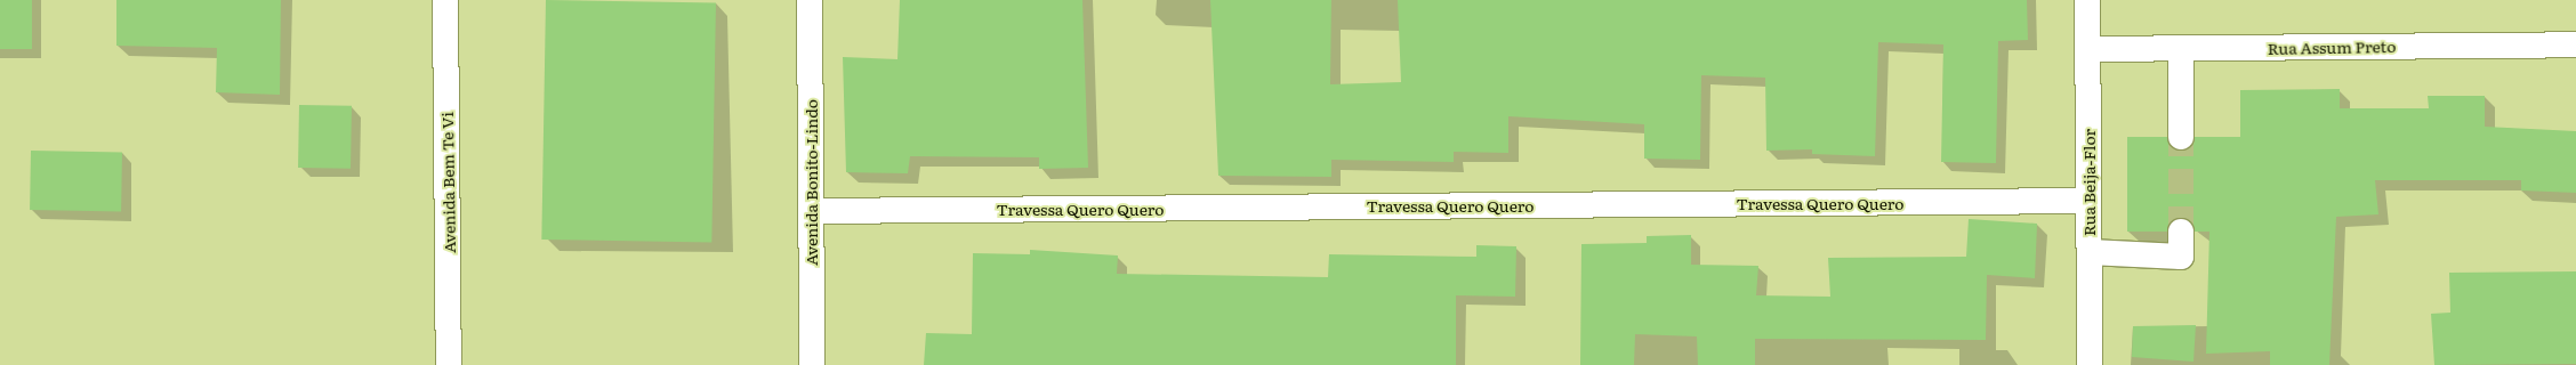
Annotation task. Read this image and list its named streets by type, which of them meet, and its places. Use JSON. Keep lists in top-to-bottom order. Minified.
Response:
{"streets":{"street":["Rua Assum Preto","Avenida Bem Te Vi","Avenida Bonito-Lindo","Rua Beija-Flor","Travessa Quero Quero"]},"crossings":[["Rua Assum Preto","Rua Beija-Flor"],["Avenida Bonito-Lindo","Travessa Quero Quero"],["Rua Beija-Flor","Travessa Quero Quero"]]}
